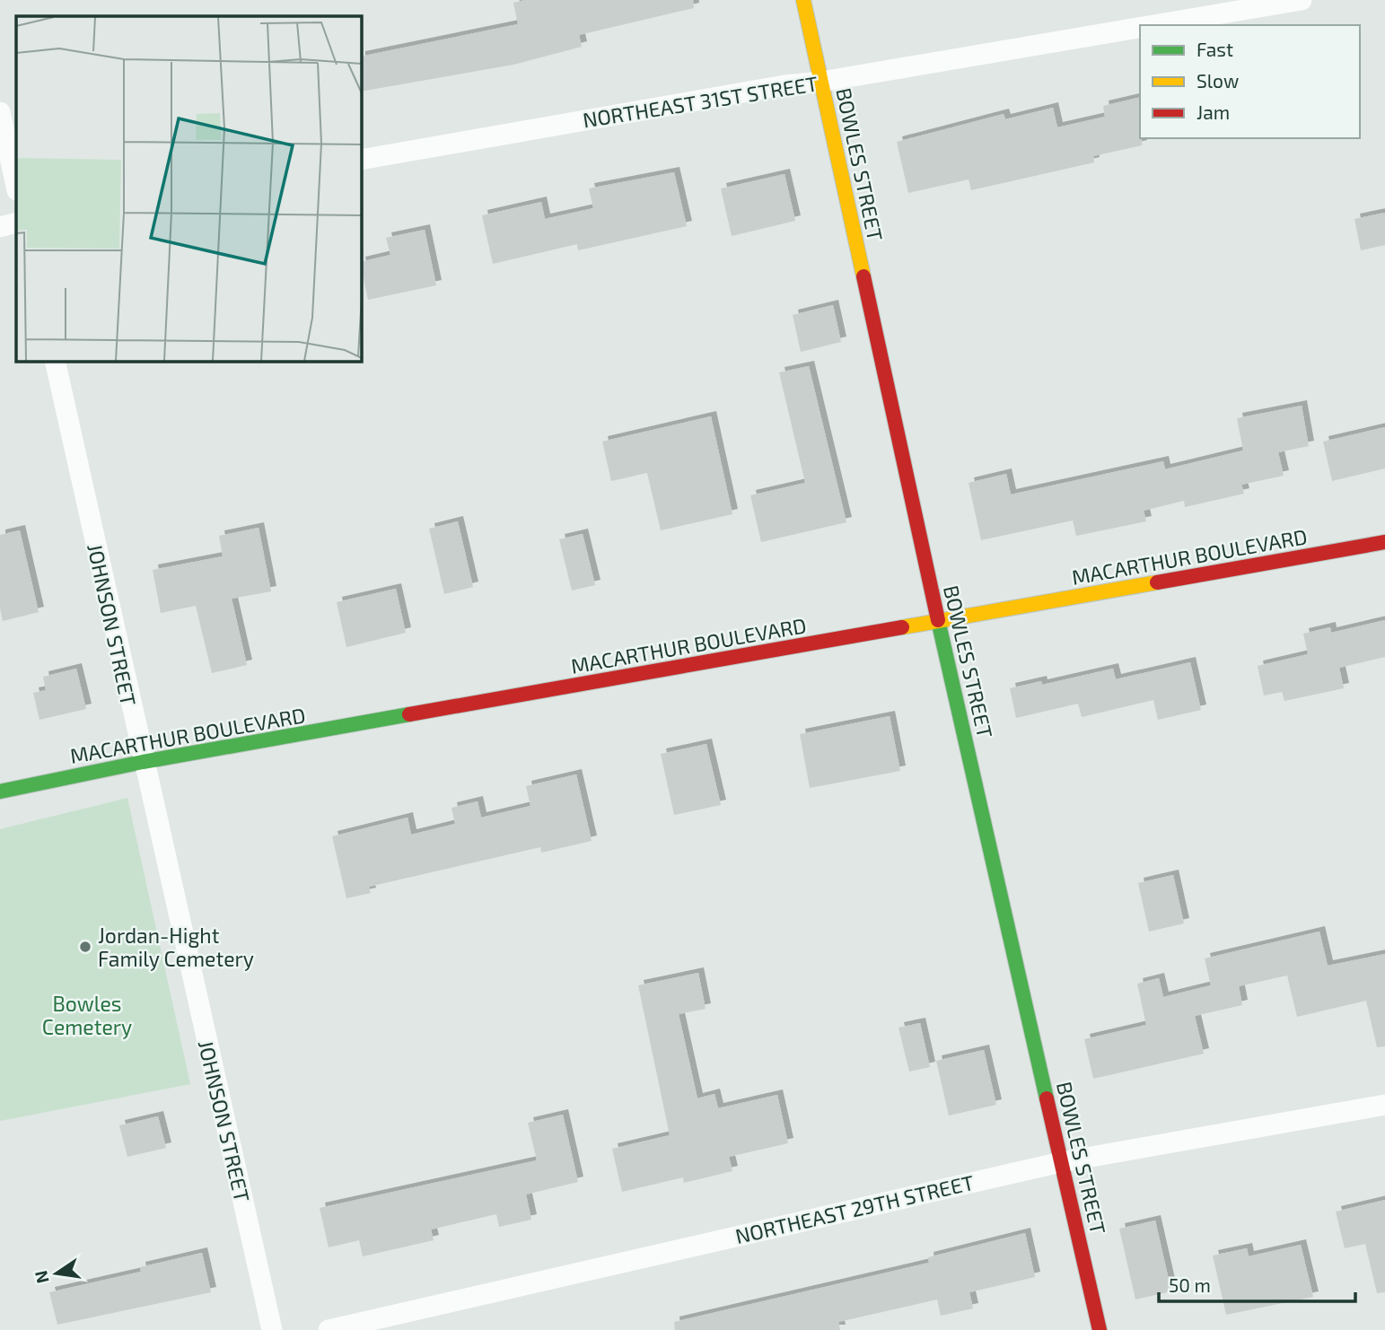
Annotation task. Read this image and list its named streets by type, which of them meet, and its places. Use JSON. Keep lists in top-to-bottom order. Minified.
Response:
{"streets":{"main road":["BOWLES STREET","MACARTHUR BOULEVARD"],"street":["NORTHEAST 31ST STREET","JOHNSON STREET","NORTHEAST 29TH STREET"]},"crossings":[["NORTHEAST 31ST STREET","BOWLES STREET"],["BOWLES STREET","MACARTHUR BOULEVARD"],["BOWLES STREET","NORTHEAST 29TH STREET"],["MACARTHUR BOULEVARD","JOHNSON STREET"]],"parks":["Bowles Cemetery"],"places":["Jordan-Hight Family Cemetery"],"legend":["Fast","Slow","Jam"],"scale_bar":"50 m","north":"left"}
